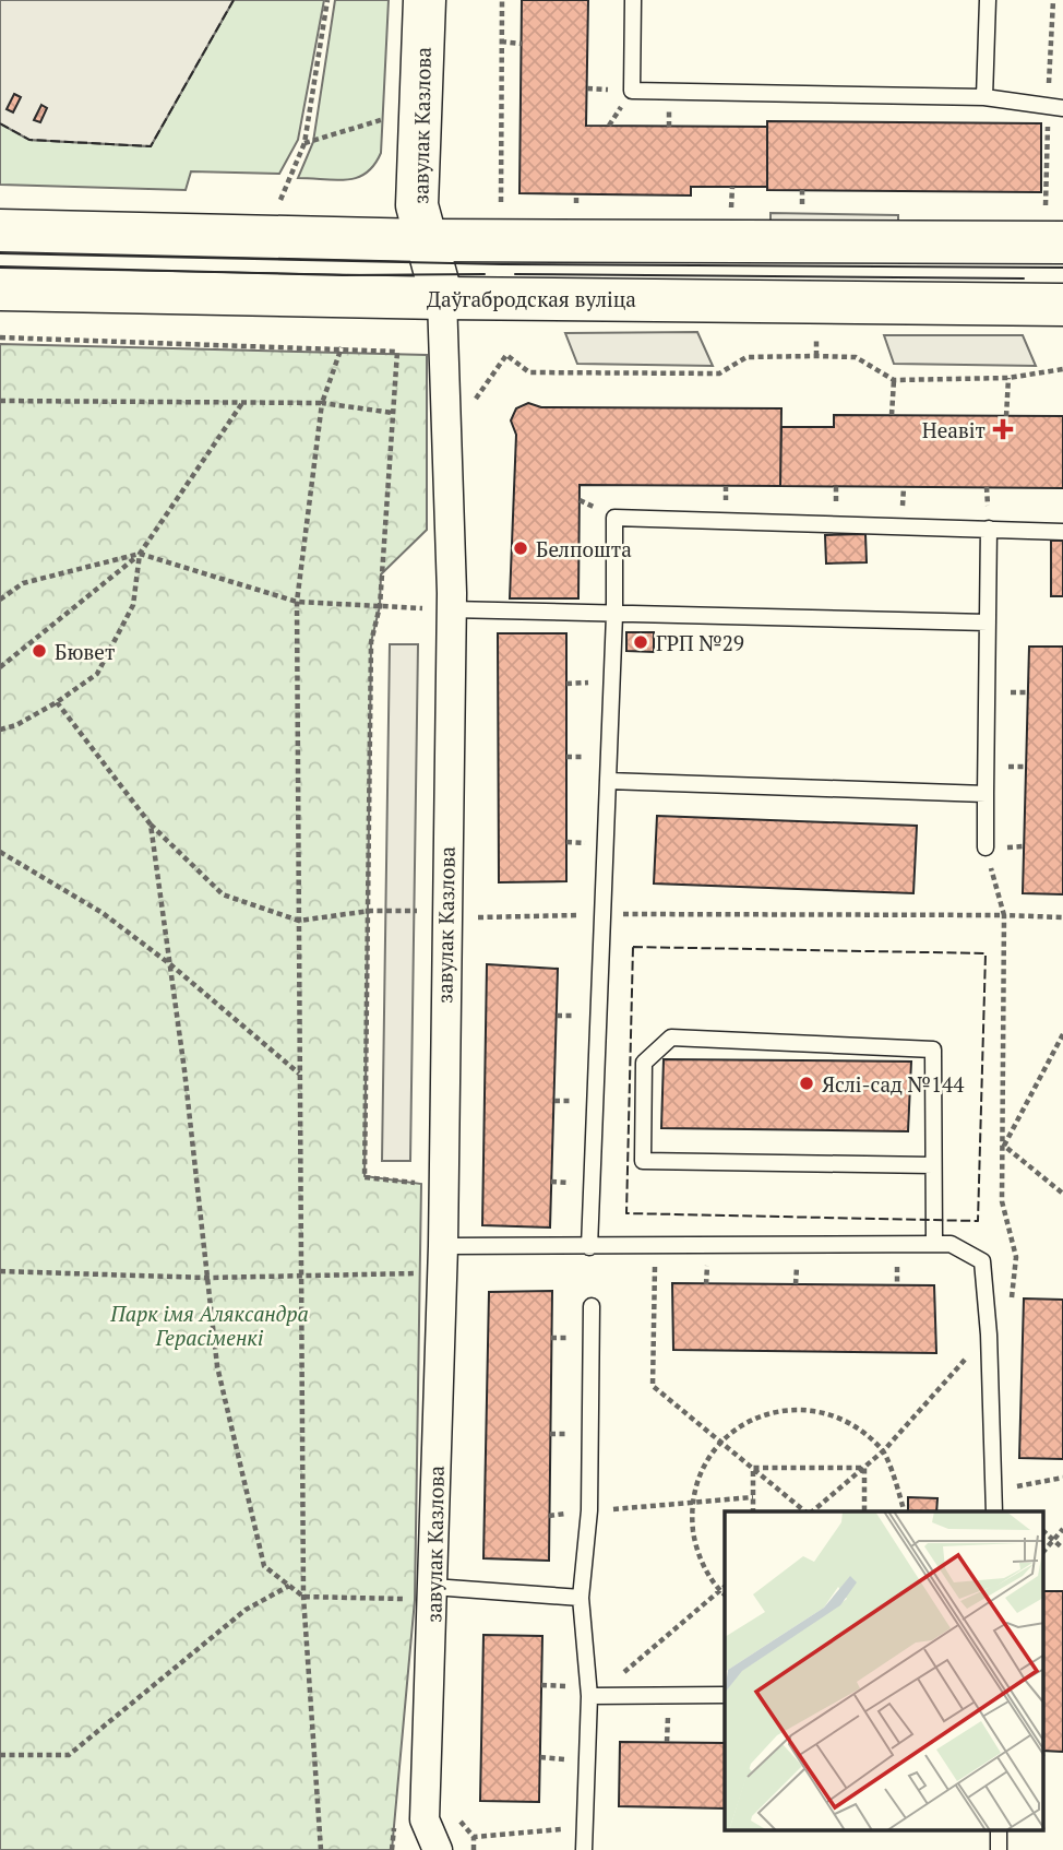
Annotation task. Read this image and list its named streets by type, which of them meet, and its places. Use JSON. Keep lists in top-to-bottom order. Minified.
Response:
{"streets":{"main road":["завулак Казлова","Даўгабродская вуліца"]},"crossings":[["завулак Казлова","Даўгабродская вуліца"]],"parks":["Парк імя Аляксандра Герасіменкі"],"places":{"health":["Неавіт"],"other":["Белпошта","ГРП №29","Бювет","Яслі-сад №144"]}}
